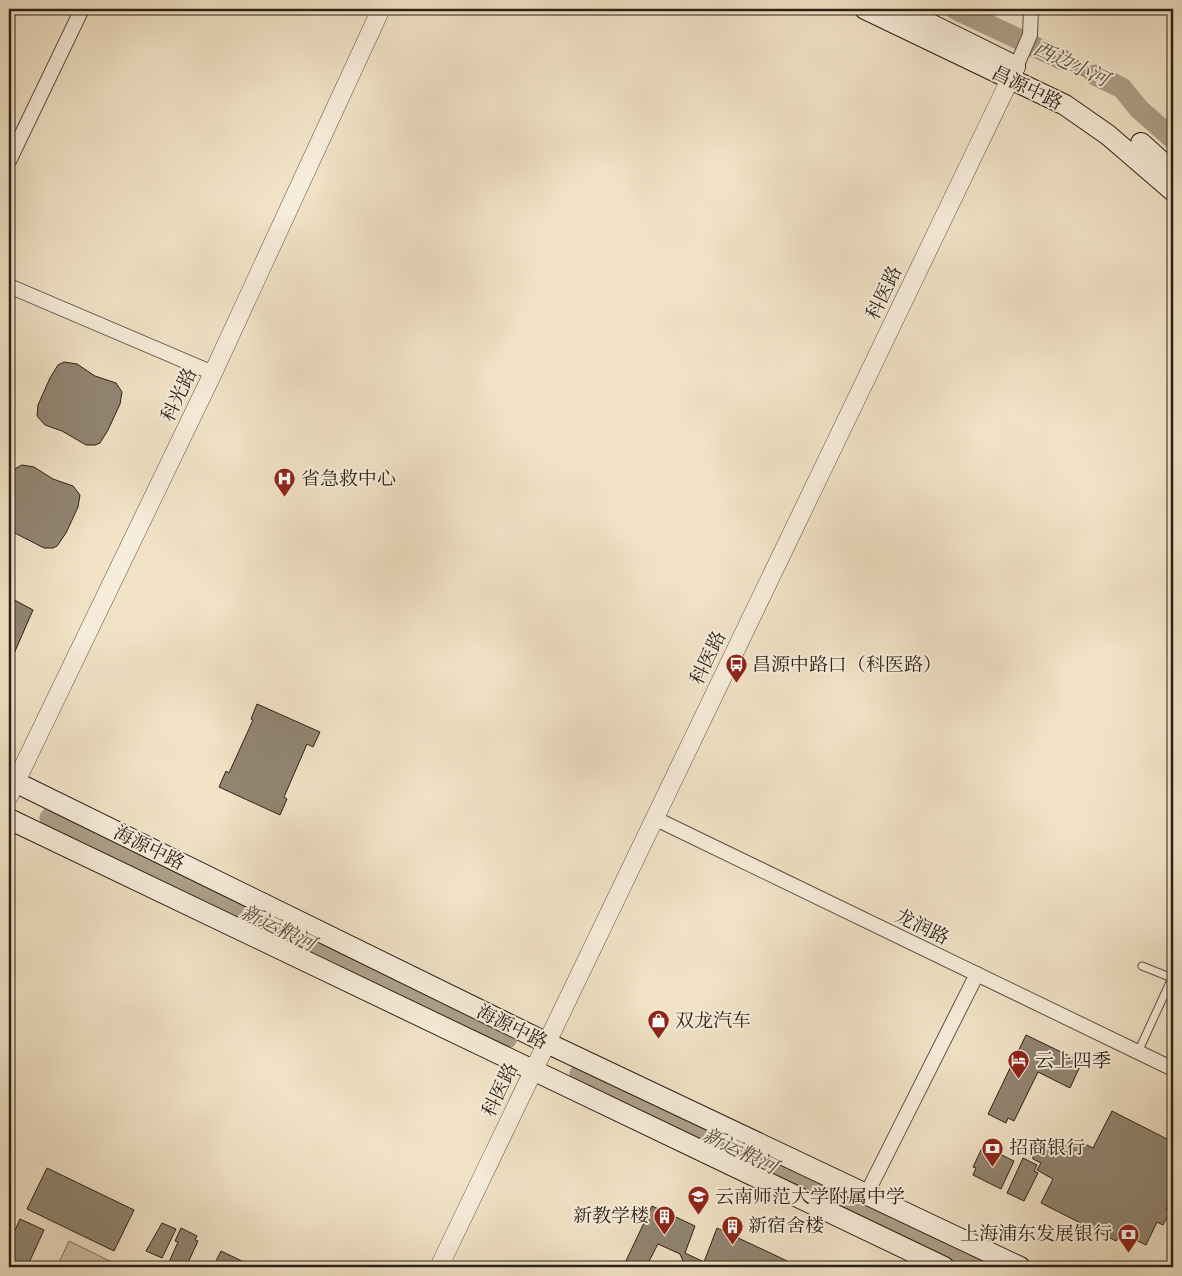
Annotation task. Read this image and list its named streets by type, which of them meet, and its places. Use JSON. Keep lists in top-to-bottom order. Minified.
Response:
{"streets":{"main road":["昌源中路","海源中路"],"street":["科医路","科光路","龙润路"]},"crossings":[["昌源中路","科医路"],["科医路","海源中路"],["科医路","龙润路"],["科光路","海源中路"]],"water":["西边小河","新运粮河"],"places":{"hospital":["省急救中心"],"bus stop":["昌源中路口（科医路）"],"shop":["双龙汽车"],"hotel":["云上四季"],"bank":["招商银行","上海浦东发展银行"],"school or university":["云南师范大学附属中学"],"building":["新教学楼","新宿舍楼"]}}
